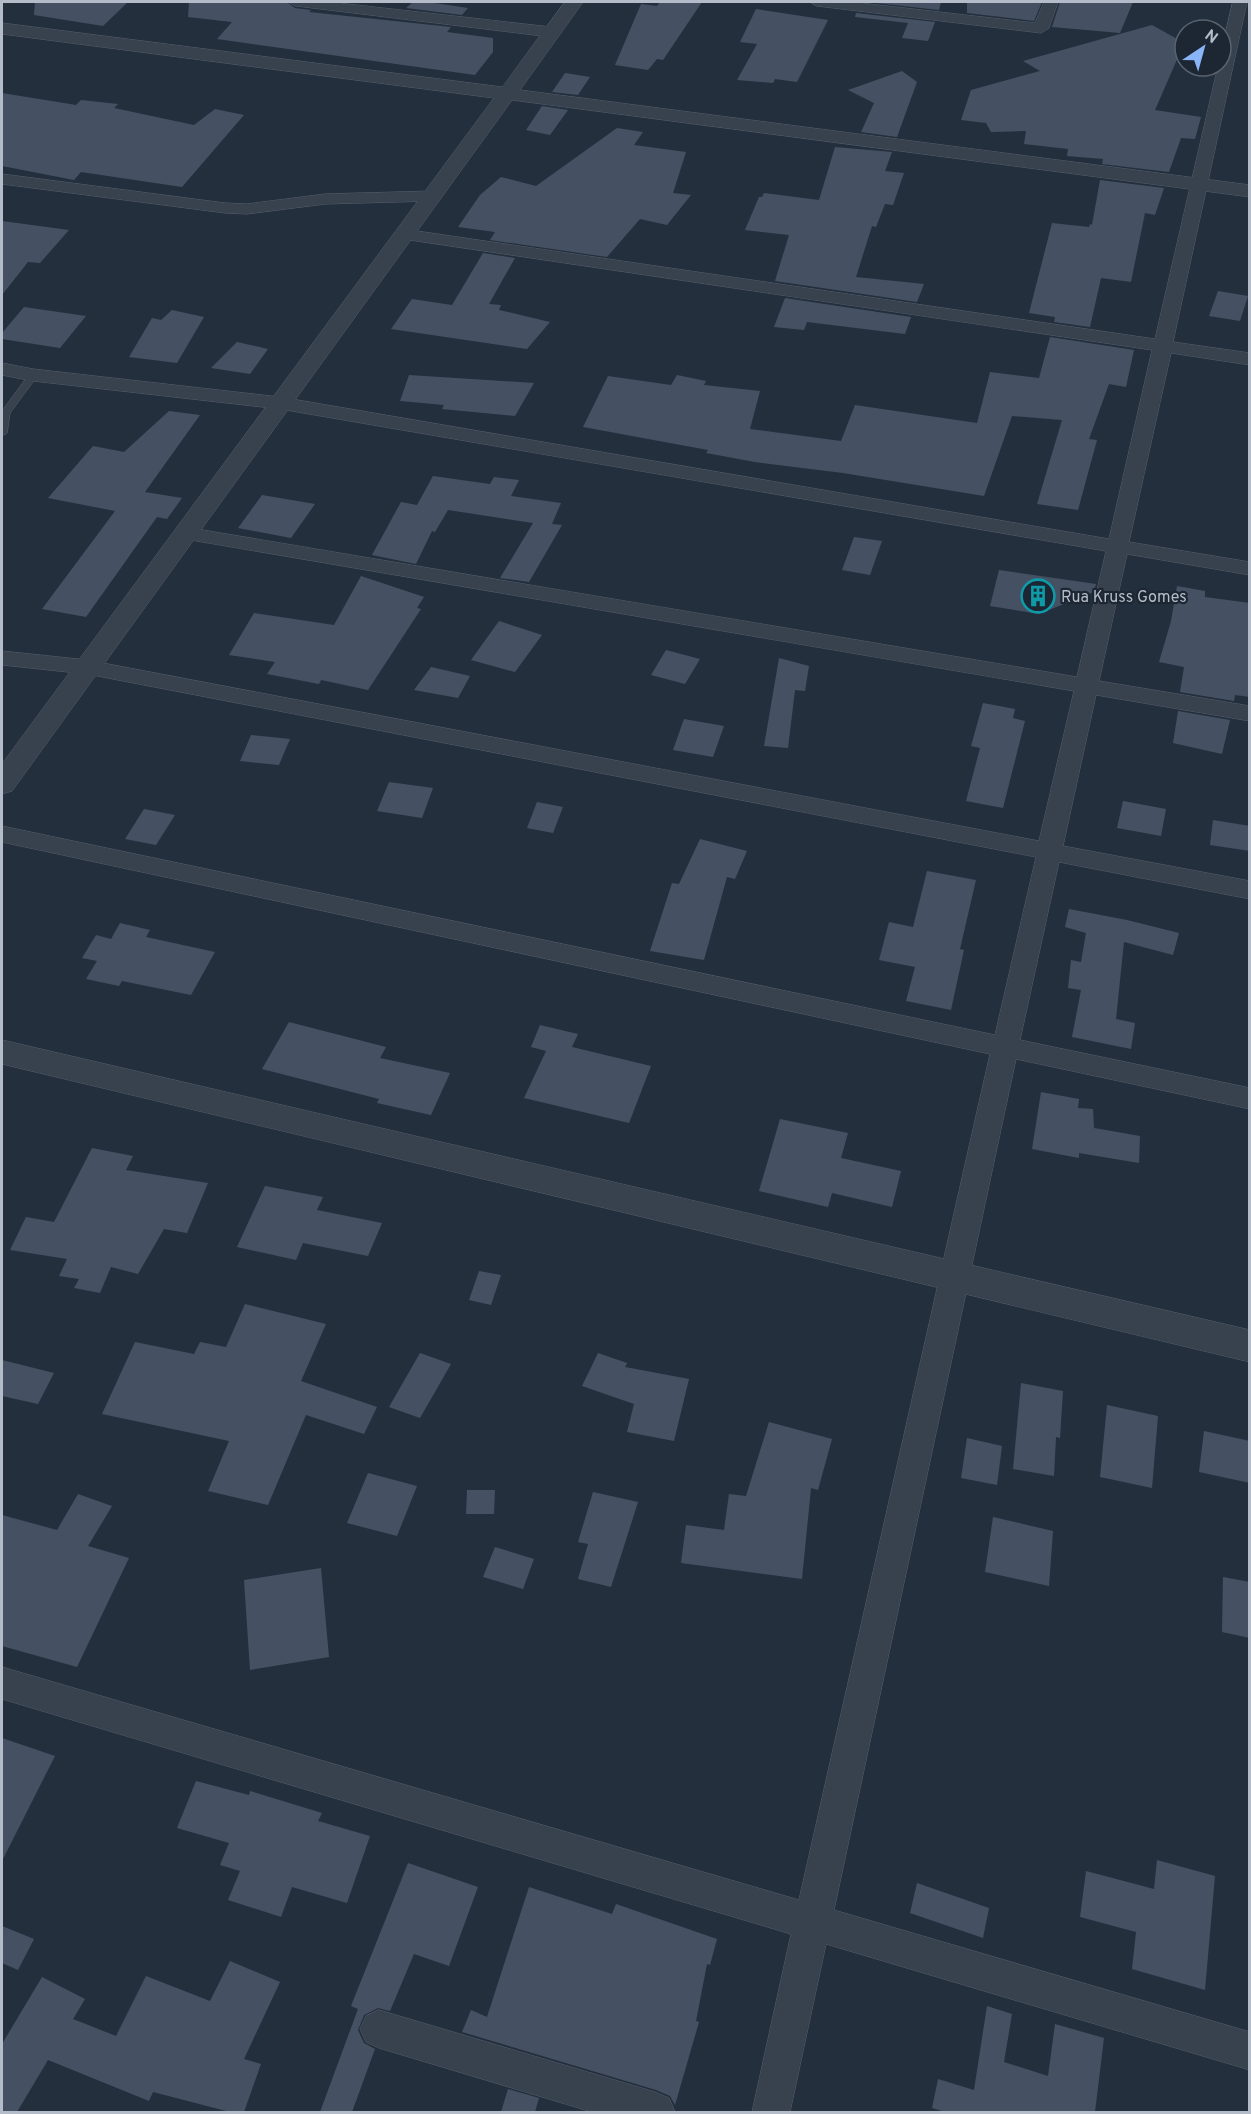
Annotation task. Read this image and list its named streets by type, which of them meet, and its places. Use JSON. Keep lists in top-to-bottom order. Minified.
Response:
{"places":{"building":["Rua Kruss Gomes"]},"north":"top right"}
